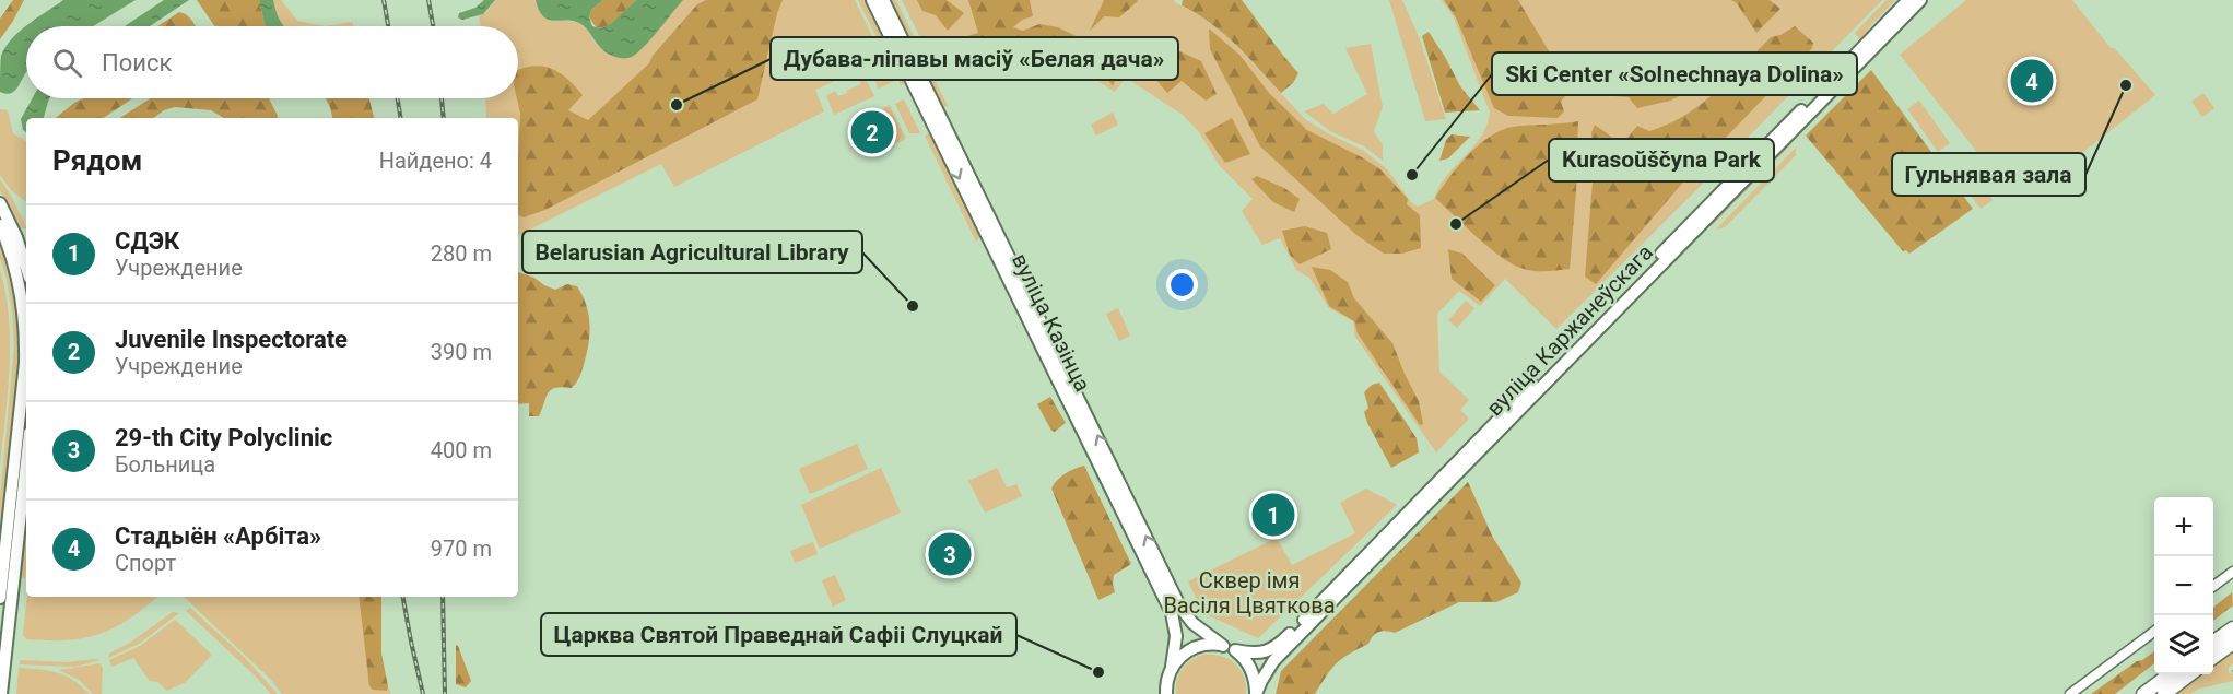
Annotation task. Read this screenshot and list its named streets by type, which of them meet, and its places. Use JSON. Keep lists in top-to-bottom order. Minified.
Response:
{"streets":{"main road":["вуліца Казінца","вуліца Каржанеўскага"]},"crossings":[["вуліца Казінца","вуліца Каржанеўскага"]],"parks":["Сквер імя Васіля Цвяткова"],"places":["Гульнявая зала","Дубава-ліпавы масіў «Белая дача»","Ski Center «Solnechnaya Dolina»","Kurasoŭščyna Park","Belarusian Agricultural Library","Царква Святой Праведнай Сафіі Слуцкай"],"page":{"search":"Поиск","pins":["4","2","1","3"],"heading":["Рядом","Найдено: 4"],"list":[{"mark":"1","name":"СДЭК","note":"Учреждение","value":"280 m"},{"mark":"2","name":"Juvenile Inspectorate","note":"Учреждение","value":"390 m"},{"mark":"3","name":"29-th City Polyclinic","note":"Больница","value":"400 m"},{"mark":"4","name":"Стадыён «Арбіта»","note":"Спорт","value":"970 m"}],"map_buttons":["+","−"]}}
